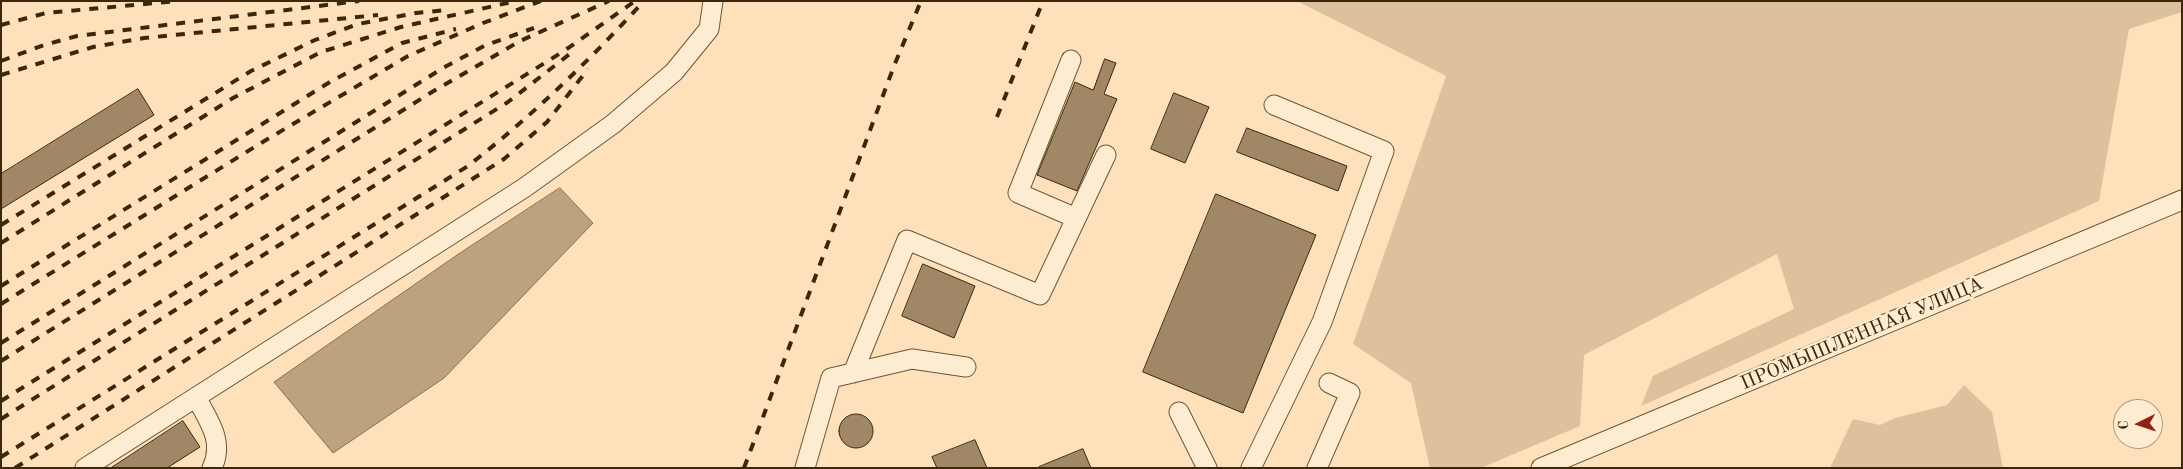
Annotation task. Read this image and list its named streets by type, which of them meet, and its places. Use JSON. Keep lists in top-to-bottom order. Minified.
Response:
{"streets":{"street":["ПРОМЫШЛЕННАЯ УЛИЦА"]},"north":"left"}
